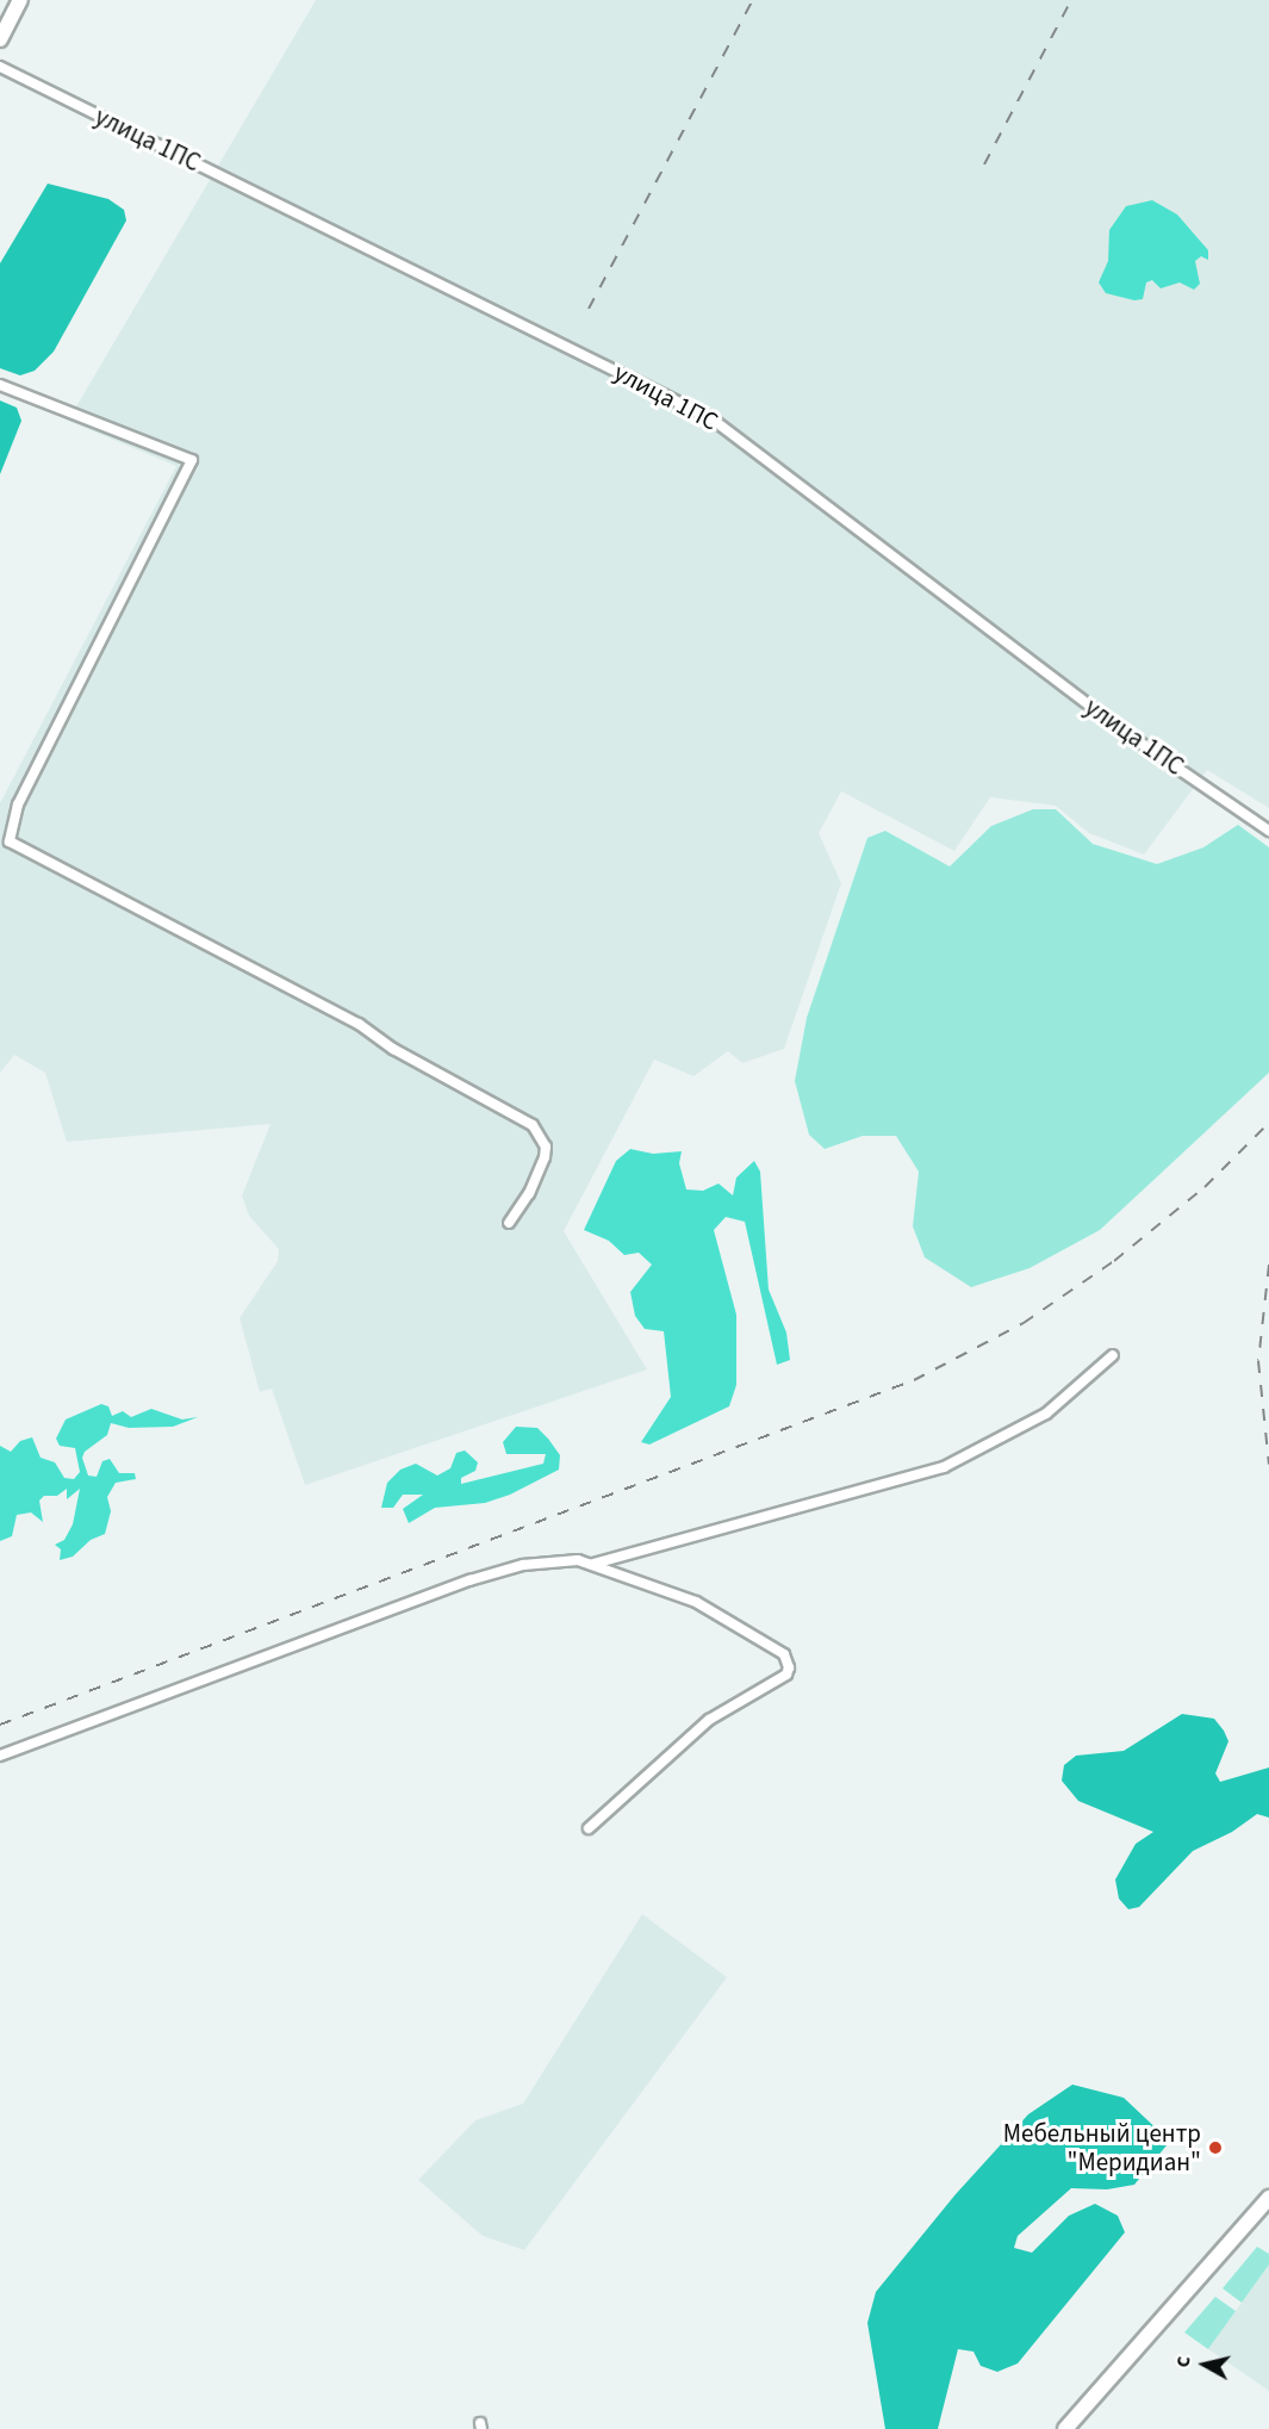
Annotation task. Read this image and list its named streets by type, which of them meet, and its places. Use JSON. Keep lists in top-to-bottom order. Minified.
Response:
{"streets":{"street":["улица 1ПС"]},"places":["Мебельный центр \"Меридиан\""],"north":"left"}
